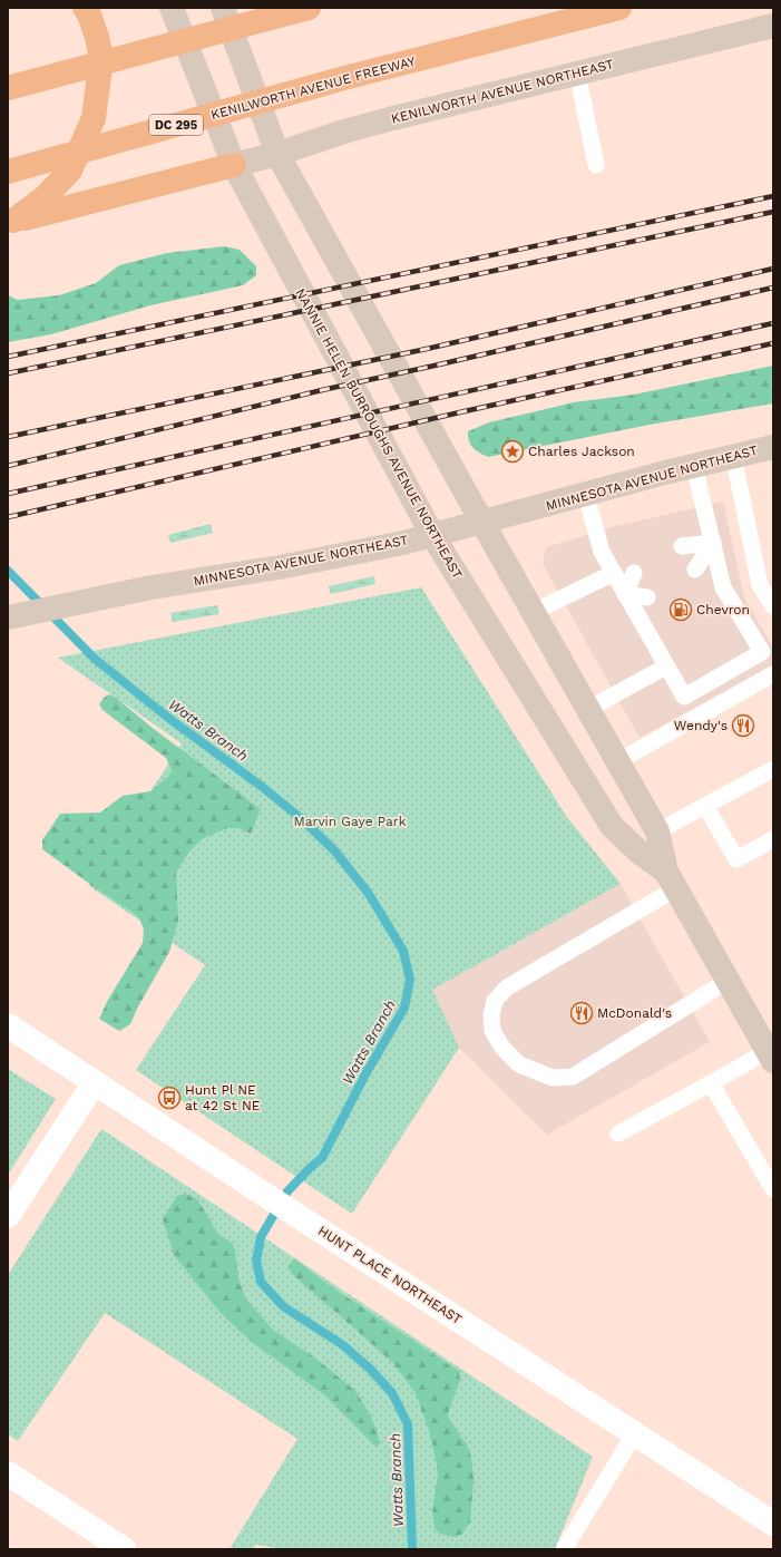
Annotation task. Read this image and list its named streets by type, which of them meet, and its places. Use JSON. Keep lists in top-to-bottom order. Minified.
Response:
{"streets":{"highway":["KENILWORTH AVENUE FREEWAY","DC 295"],"main road":["KENILWORTH AVENUE NORTHEAST","NANNIE HELEN BURROUGHS AVENUE NORTHEAST","MINNESOTA AVENUE NORTHEAST"],"street":["HUNT PLACE NORTHEAST"]},"crossings":[["KENILWORTH AVENUE NORTHEAST","NANNIE HELEN BURROUGHS AVENUE NORTHEAST"],["NANNIE HELEN BURROUGHS AVENUE NORTHEAST","MINNESOTA AVENUE NORTHEAST"]],"water":["Watts Branch"],"parks":["Marvin Gaye Park"],"places":{"place":["Charles Jackson"],"fuel station":["Chevron"],"restaurant":["Wendy's","McDonald's"],"bus stop":["Hunt Pl NE at 42 St NE"]}}
